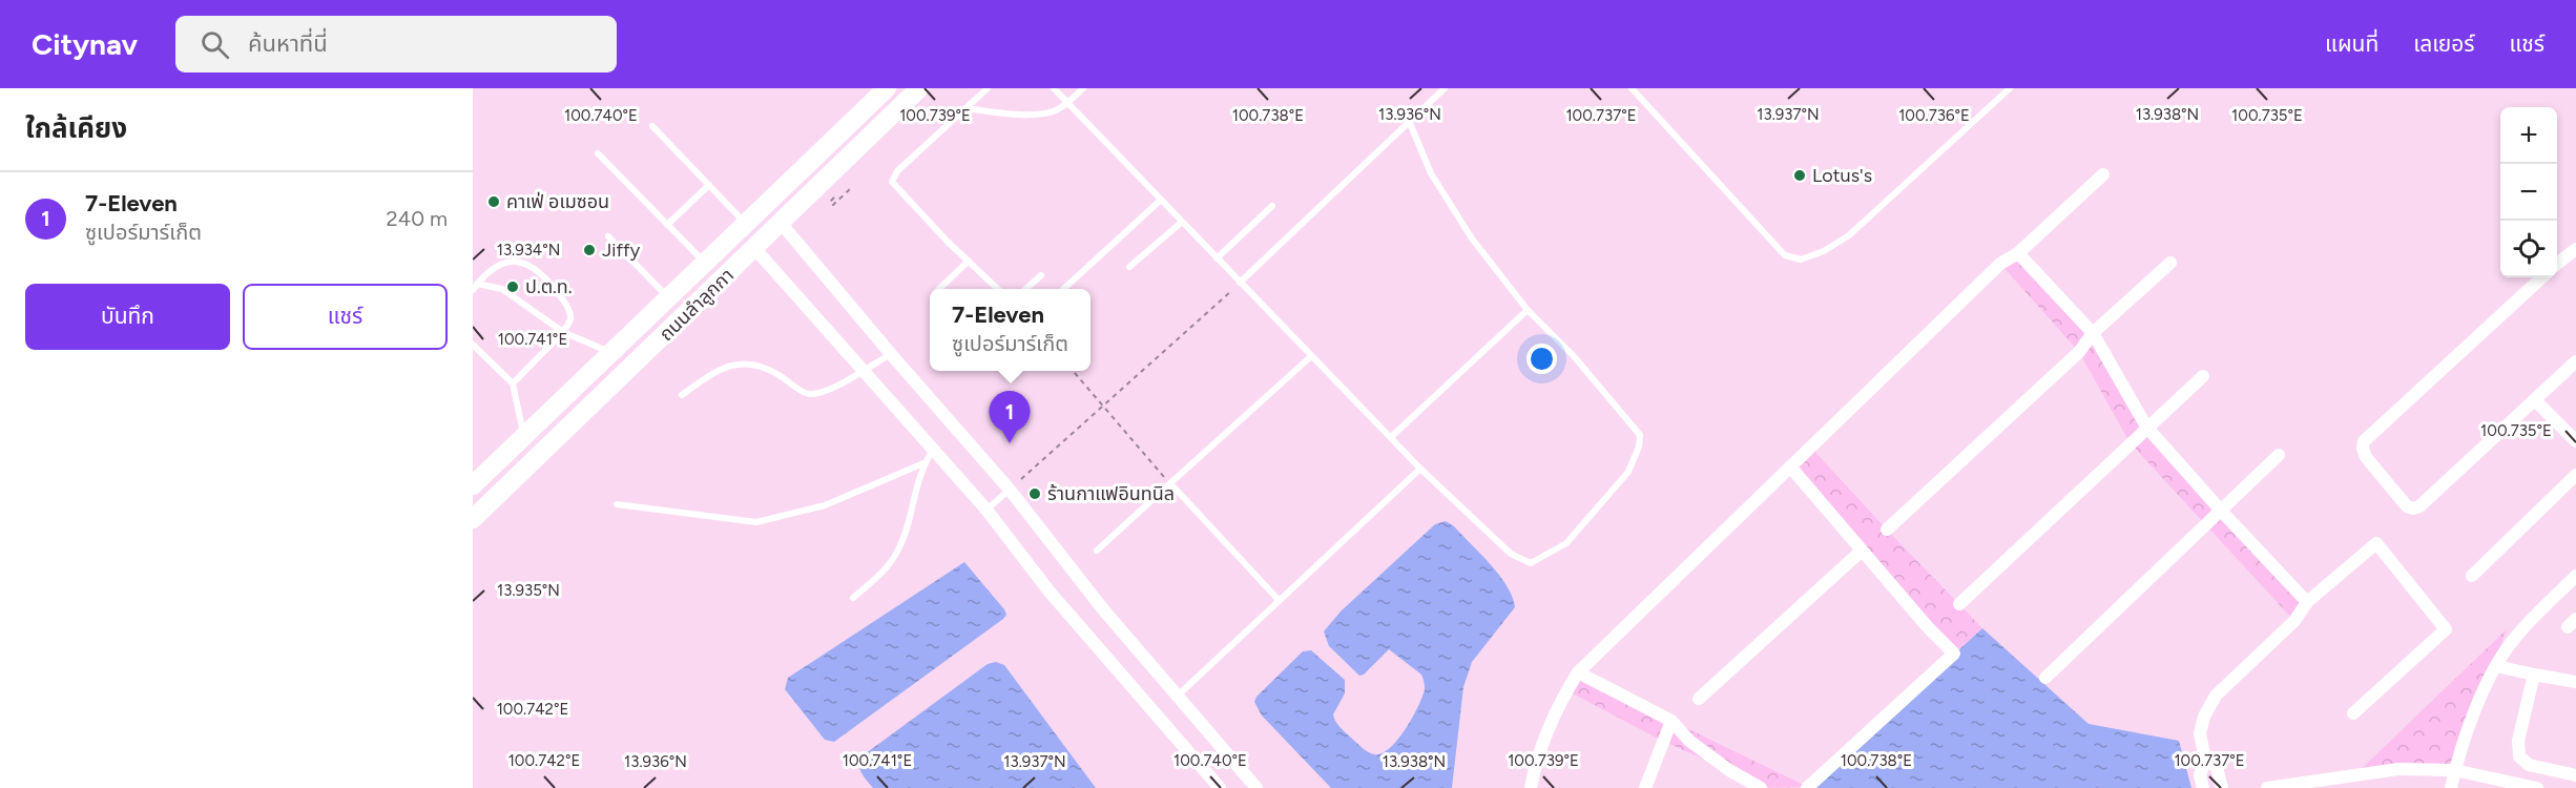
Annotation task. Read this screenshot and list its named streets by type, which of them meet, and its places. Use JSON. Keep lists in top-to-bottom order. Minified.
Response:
{"streets":{"main road":["ถนนลำลูกกา"]},"places":["Lotus's","คาเฟ่ อเมซอน","Jiffy","ป.ต.ท.","ร้านกาแฟอินทนิล"],"page":{"header":"Citynav","search":"ค้นหาที่นี่","nav":["แผนที่","เลเยอร์","แชร์"],"heading":"ใกล้เคียง","map_buttons":["+","−"],"list":[{"mark":"1","name":"7-Eleven","note":"ซูเปอร์มาร์เก็ต","value":"240 m"}],"buttons":["บันทึก","แชร์"],"popup":["7-Eleven","ซูเปอร์มาร์เก็ต"],"pins":"1"},"coordinates":["13.936°N","13.937°N","13.938°N","100.740°E","100.739°E","100.738°E","100.737°E","100.736°E","100.735°E","13.934°N","100.741°E","13.935°N","100.742°E"]}
